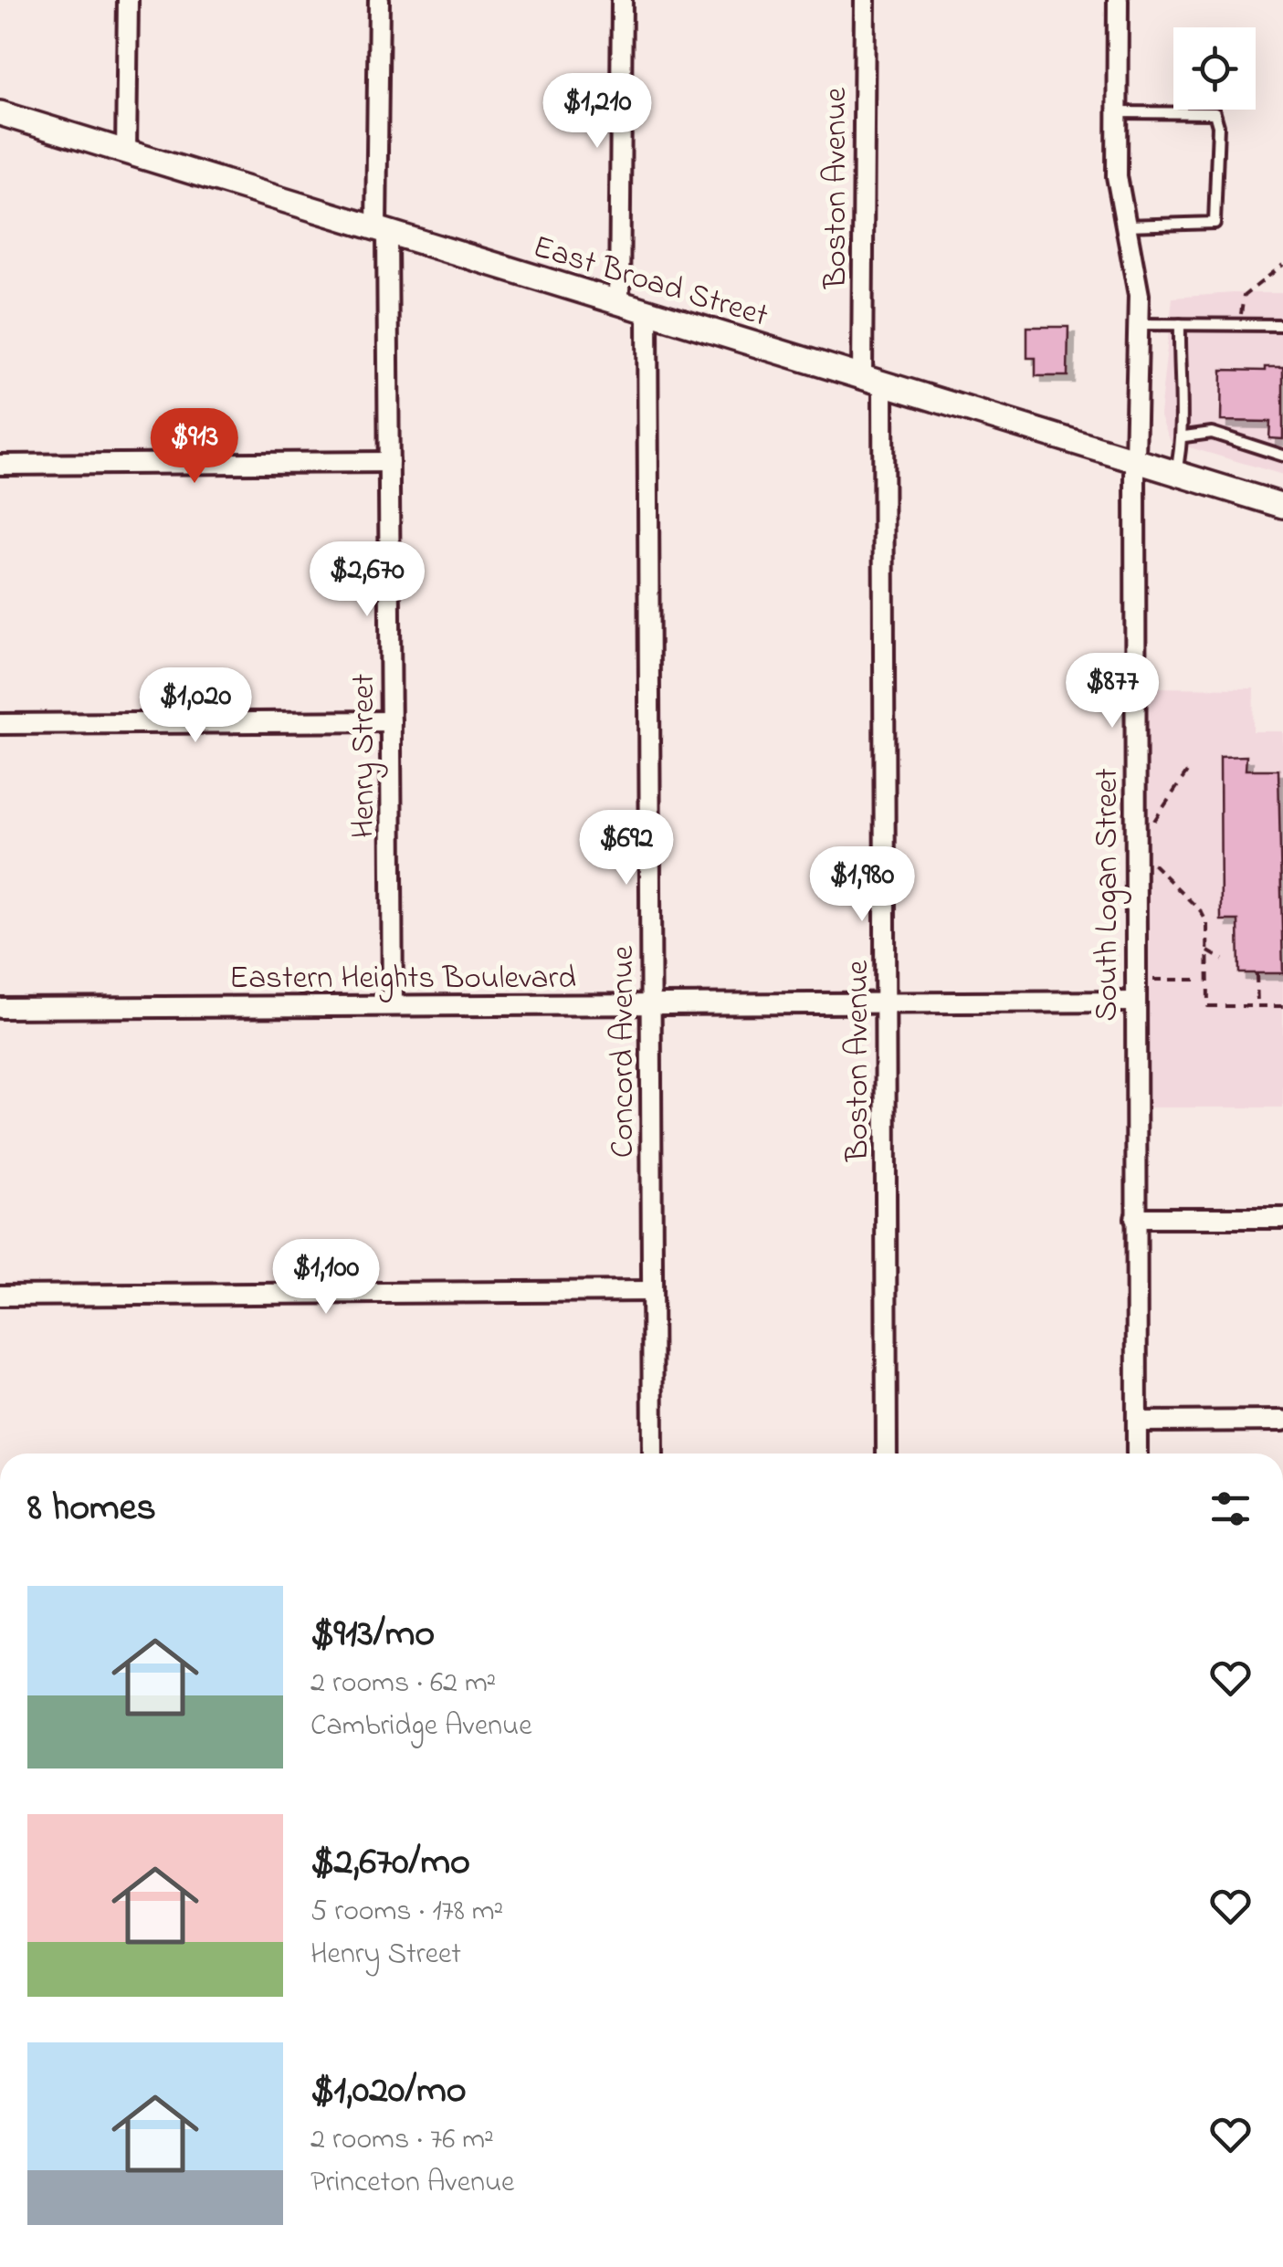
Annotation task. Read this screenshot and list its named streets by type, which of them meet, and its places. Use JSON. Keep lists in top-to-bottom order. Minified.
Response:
{"streets":{"street":["Boston Avenue","East Broad Street","Henry Street","South Logan Street","Eastern Heights Boulevard","Concord Avenue"]},"crossings":[["Boston Avenue","East Broad Street"],["Boston Avenue","Eastern Heights Boulevard"],["East Broad Street","Henry Street"],["East Broad Street","South Logan Street"],["East Broad Street","Concord Avenue"],["Henry Street","Eastern Heights Boulevard"],["South Logan Street","Eastern Heights Boulevard"],["Eastern Heights Boulevard","Concord Avenue"]],"page":{"price":["$1,210","$913","$2,670","$877","$1,020","$692","$1,980","$1,100"],"heading":"8 homes","list":[{"name":"$913/mo","note":"2 rooms · 62 m² · Cambridge Avenue"},{"name":"$2,670/mo","note":"5 rooms · 178 m² · Henry Street"},{"name":"$1,020/mo","note":"2 rooms · 76 m² · Princeton Avenue"}]}}
